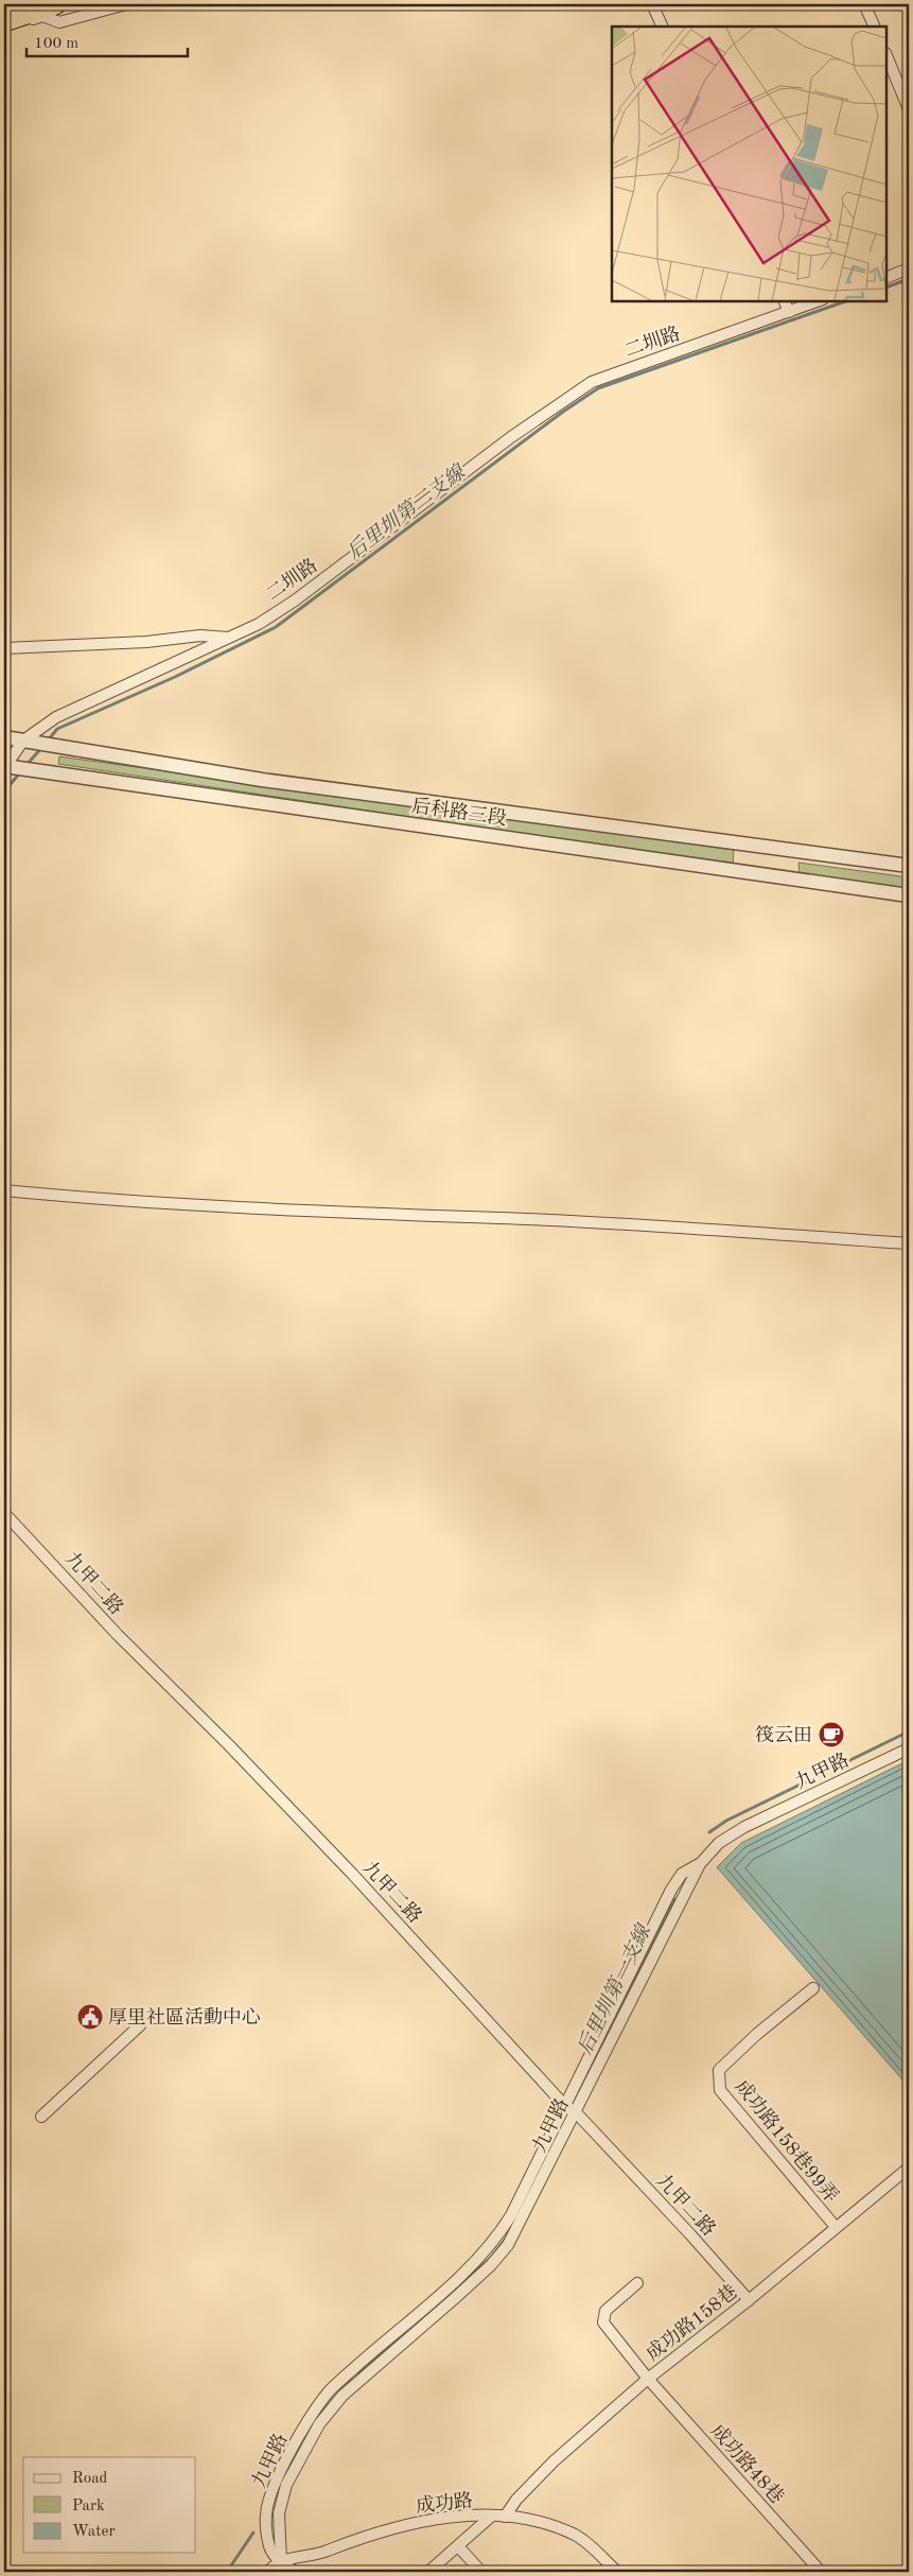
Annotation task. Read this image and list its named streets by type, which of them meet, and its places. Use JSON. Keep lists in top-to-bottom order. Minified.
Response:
{"streets":{"street":["二圳路","后科路三段","九甲二路","九甲路","成功路158巷99弄","成功路158巷","成功路48巷","成功路"]},"crossings":[["二圳路","后科路三段"],["九甲二路","九甲路"],["九甲二路","成功路158巷"],["九甲路","成功路"],["成功路158巷99弄","成功路158巷"],["成功路158巷","成功路48巷"],["成功路158巷","成功路"]],"water":["后里圳第二支線","后里圳第一支線"],"places":{"cafe":["筏云田"],"public building":["厚里社區活動中心"]},"legend":["Road","Park","Water"],"scale_bar":"100 m"}
